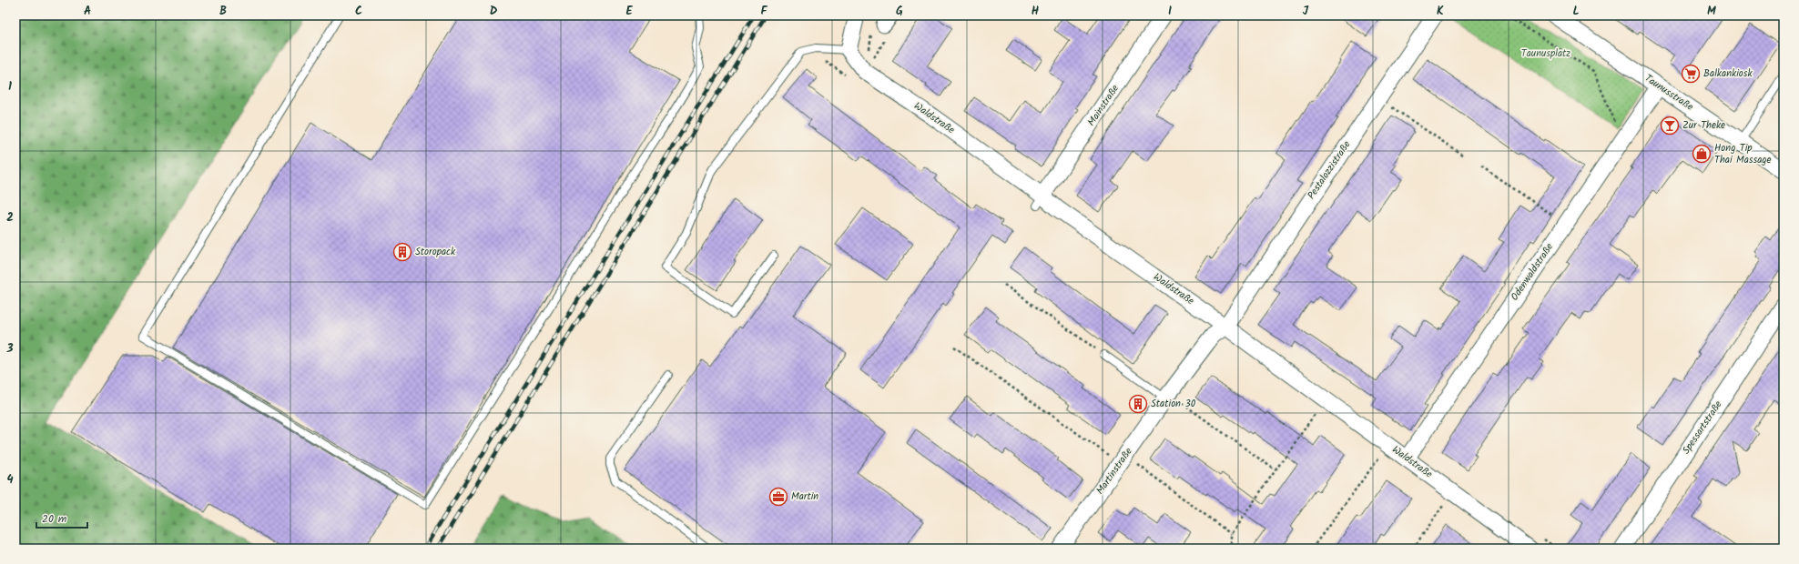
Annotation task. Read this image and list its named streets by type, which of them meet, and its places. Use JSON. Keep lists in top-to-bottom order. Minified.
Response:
{"streets":{"street":["Taunusstraße","Mainstraße","Waldstraße","Pestalozzistraße","Odenwaldstraße","Spessartstraße","Martinstraße"]},"crossings":[["Taunusstraße","Odenwaldstraße"],["Mainstraße","Waldstraße"],["Waldstraße","Pestalozzistraße"],["Waldstraße","Odenwaldstraße"],["Waldstraße","Martinstraße"],["Pestalozzistraße","Martinstraße"]],"parks":["Taunusplatz"],"places":{"supermarket":["Balkankiosk"],"bar":["Zur Theke"],"shop":["Hong Tip Thai Massage"],"building":["Storopack","Station 30"],"office":["Martin"]},"scale_bar":"20 m","grid":{"columns":["A","B","C","D","E","F","G","H","I","J","K","L","M"],"rows":["1","2","3","4"]}}
